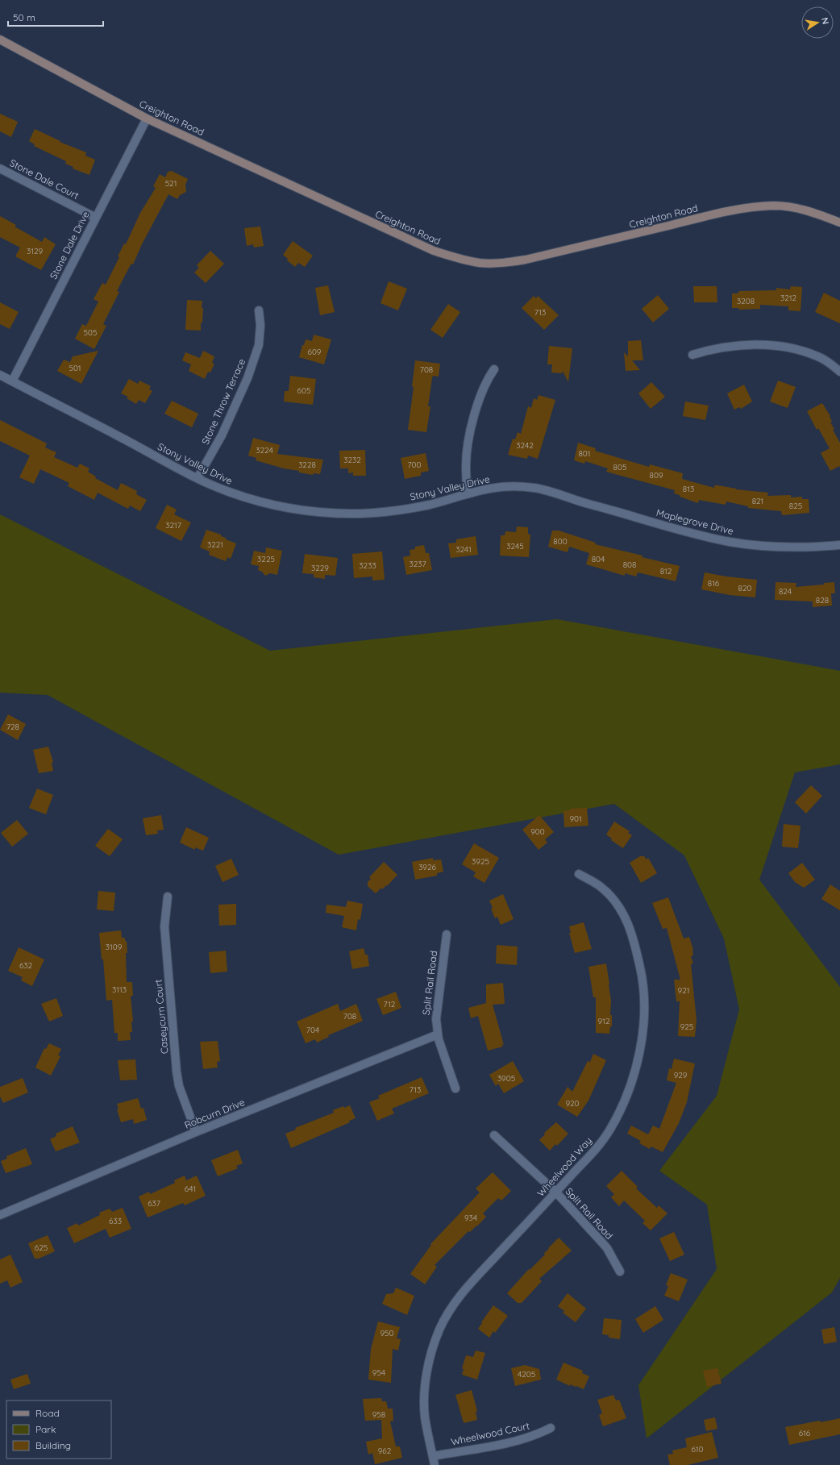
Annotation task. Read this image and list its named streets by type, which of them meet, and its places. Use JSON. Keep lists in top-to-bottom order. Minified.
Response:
{"streets":{"main road":["Creighton Road"],"street":["Stone Dale Court","Stone Dale Drive","Stone Throw Terrace","Stony Valley Drive","Maplegrove Drive","Split Rail Road","Caseycurn Court","Robcurn Drive","Wheelwood Way","Wheelwood Court"]},"crossings":[["Creighton Road","Stone Dale Drive"],["Stone Dale Court","Stone Dale Drive"],["Stone Dale Drive","Stony Valley Drive"],["Stone Throw Terrace","Stony Valley Drive"],["Stony Valley Drive","Maplegrove Drive"],["Split Rail Road","Robcurn Drive"],["Split Rail Road","Wheelwood Way"],["Caseycurn Court","Robcurn Drive"],["Wheelwood Way","Wheelwood Court"]],"house_numbers":["521","3129","3212","3208","713","505","609","501","708","605","3242","3224","801","3232","3228","700","805","809","813","821","825","3217","800","3221","3245","3241","3225","804","3237","808","3233","3229","812","816","820","824","828","728","901","900","3925","3926","3109","632","3113","921","712","708","912","925","704","929","3905","713","920","641","637","934","633","625","950","954","4205","958","616","610","962"],"legend":["Road","Park","Building"],"scale_bar":"50 m","north":"right"}
